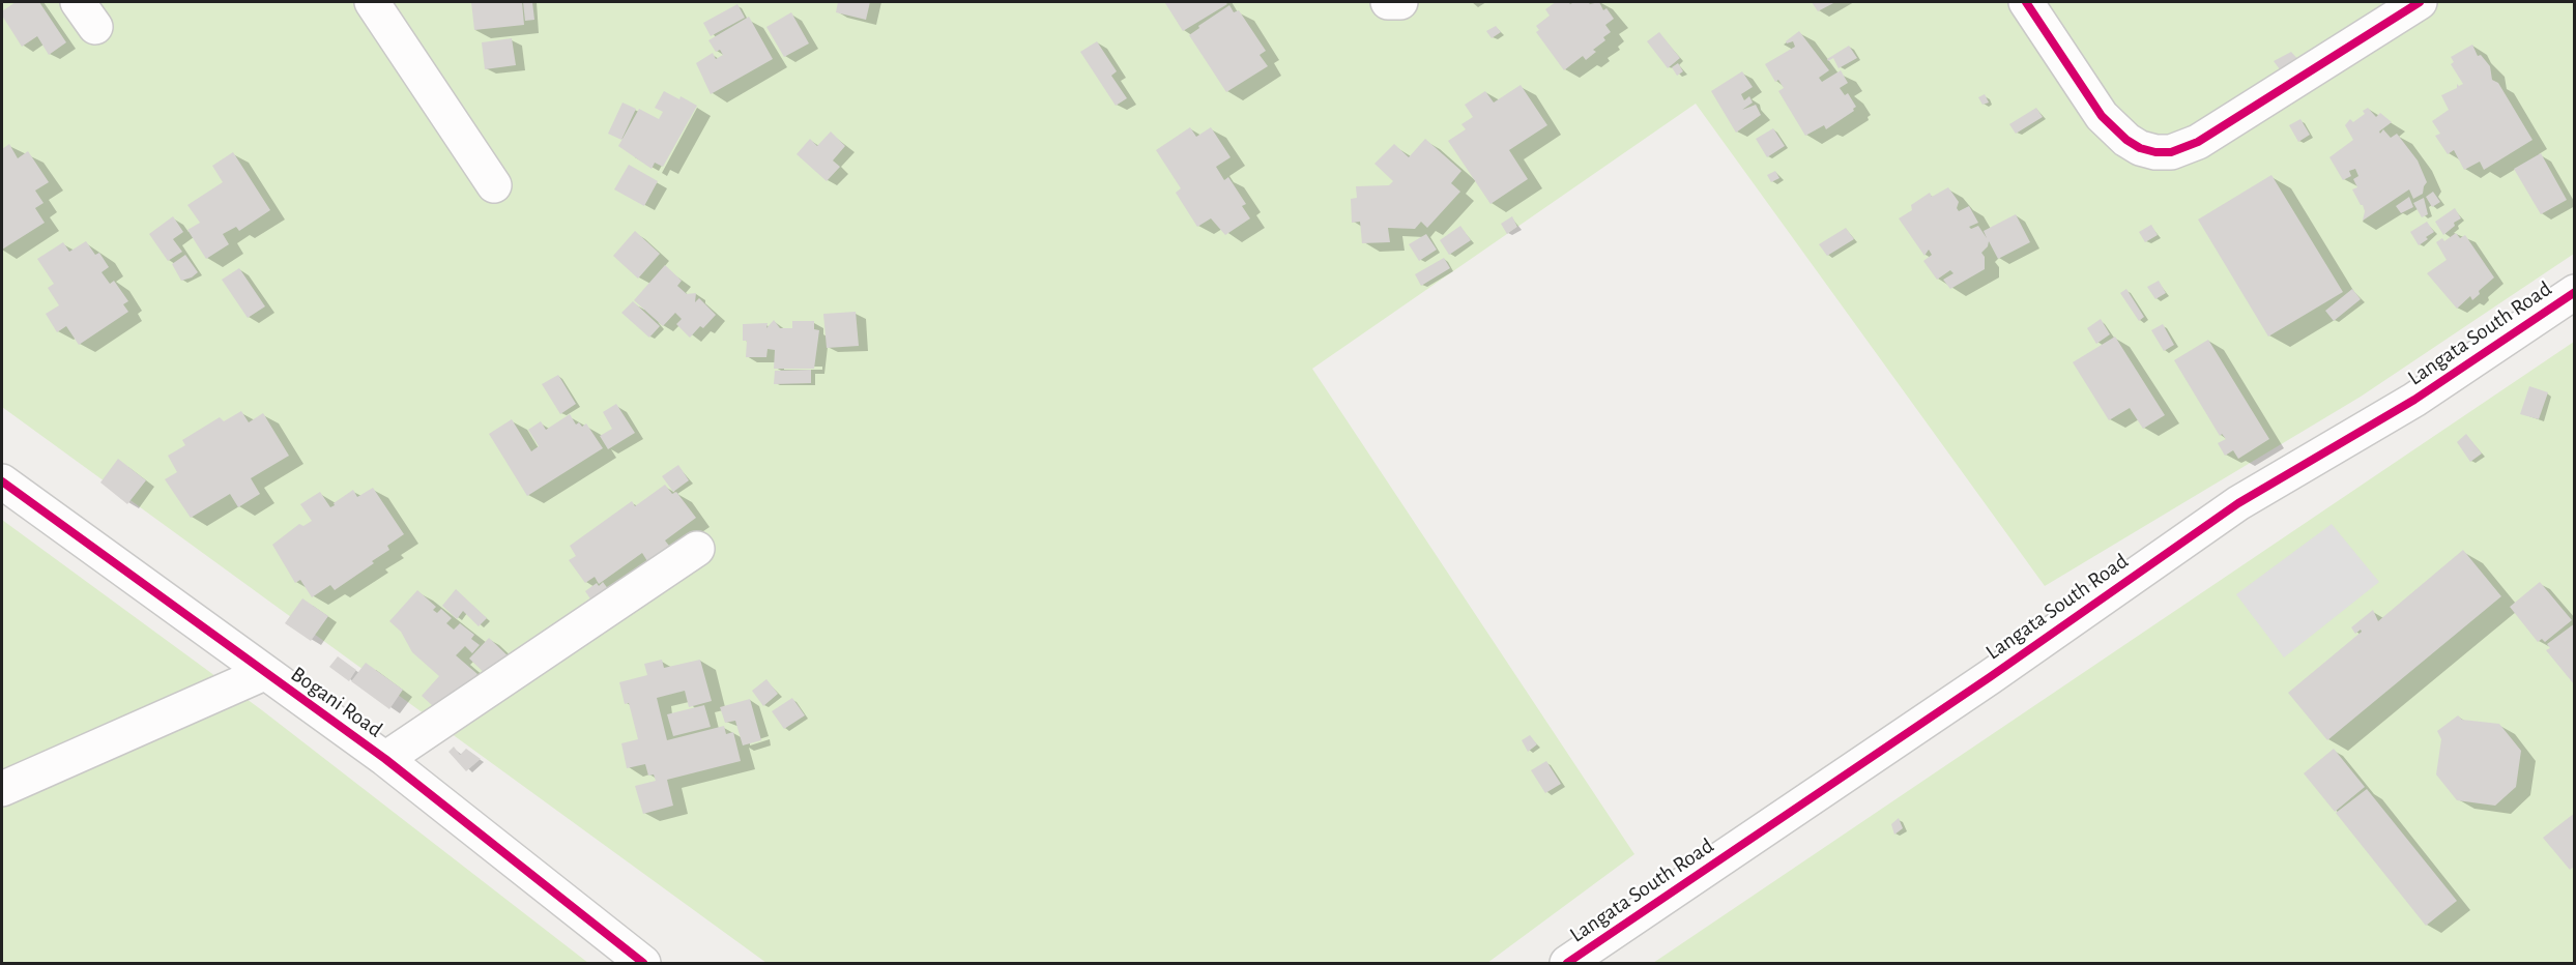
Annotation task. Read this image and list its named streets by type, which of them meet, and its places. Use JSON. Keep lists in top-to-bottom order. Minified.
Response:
{"streets":{"street":["Langata South Road","Bogani Road"]}}
